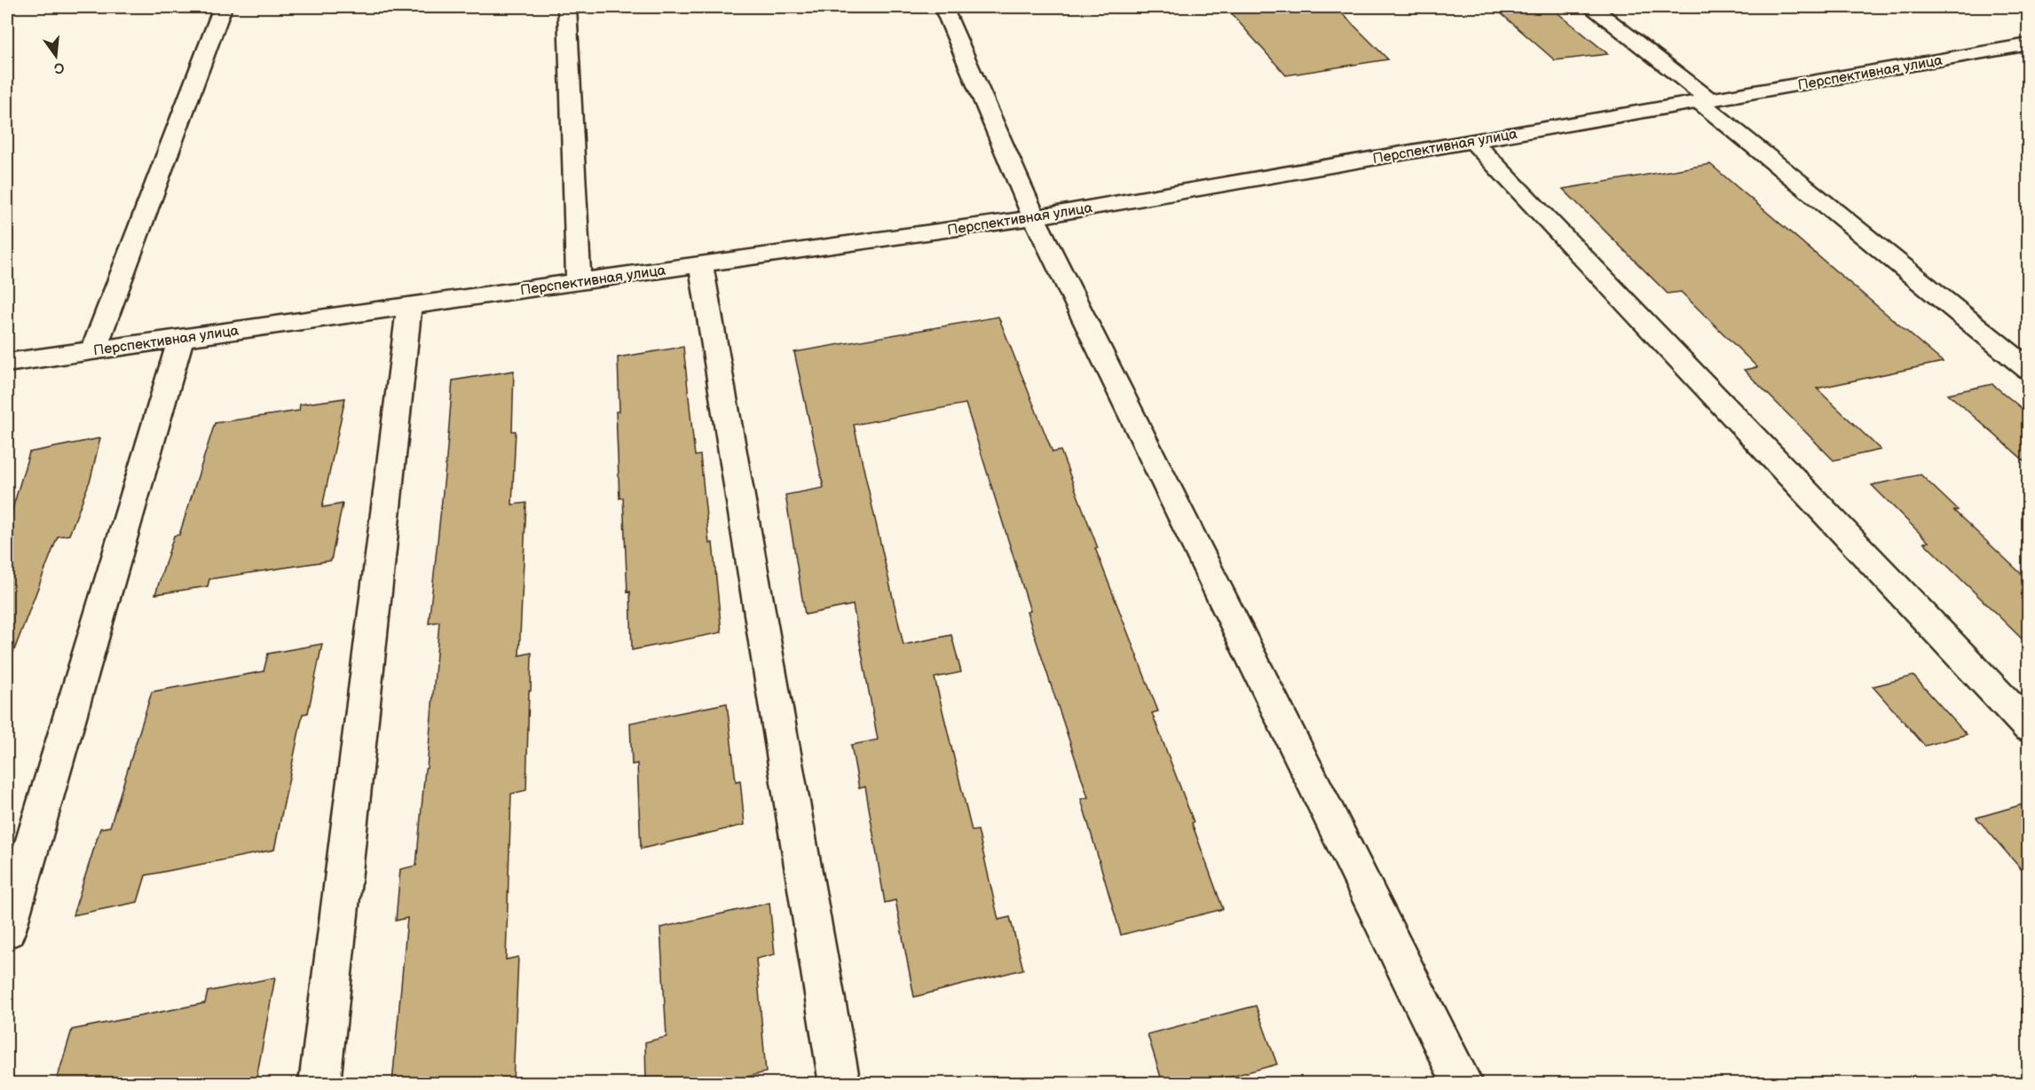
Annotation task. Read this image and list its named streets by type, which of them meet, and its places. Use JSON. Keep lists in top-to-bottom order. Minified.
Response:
{"streets":{"street":["Перспективная улица"]},"north":"bottom"}
